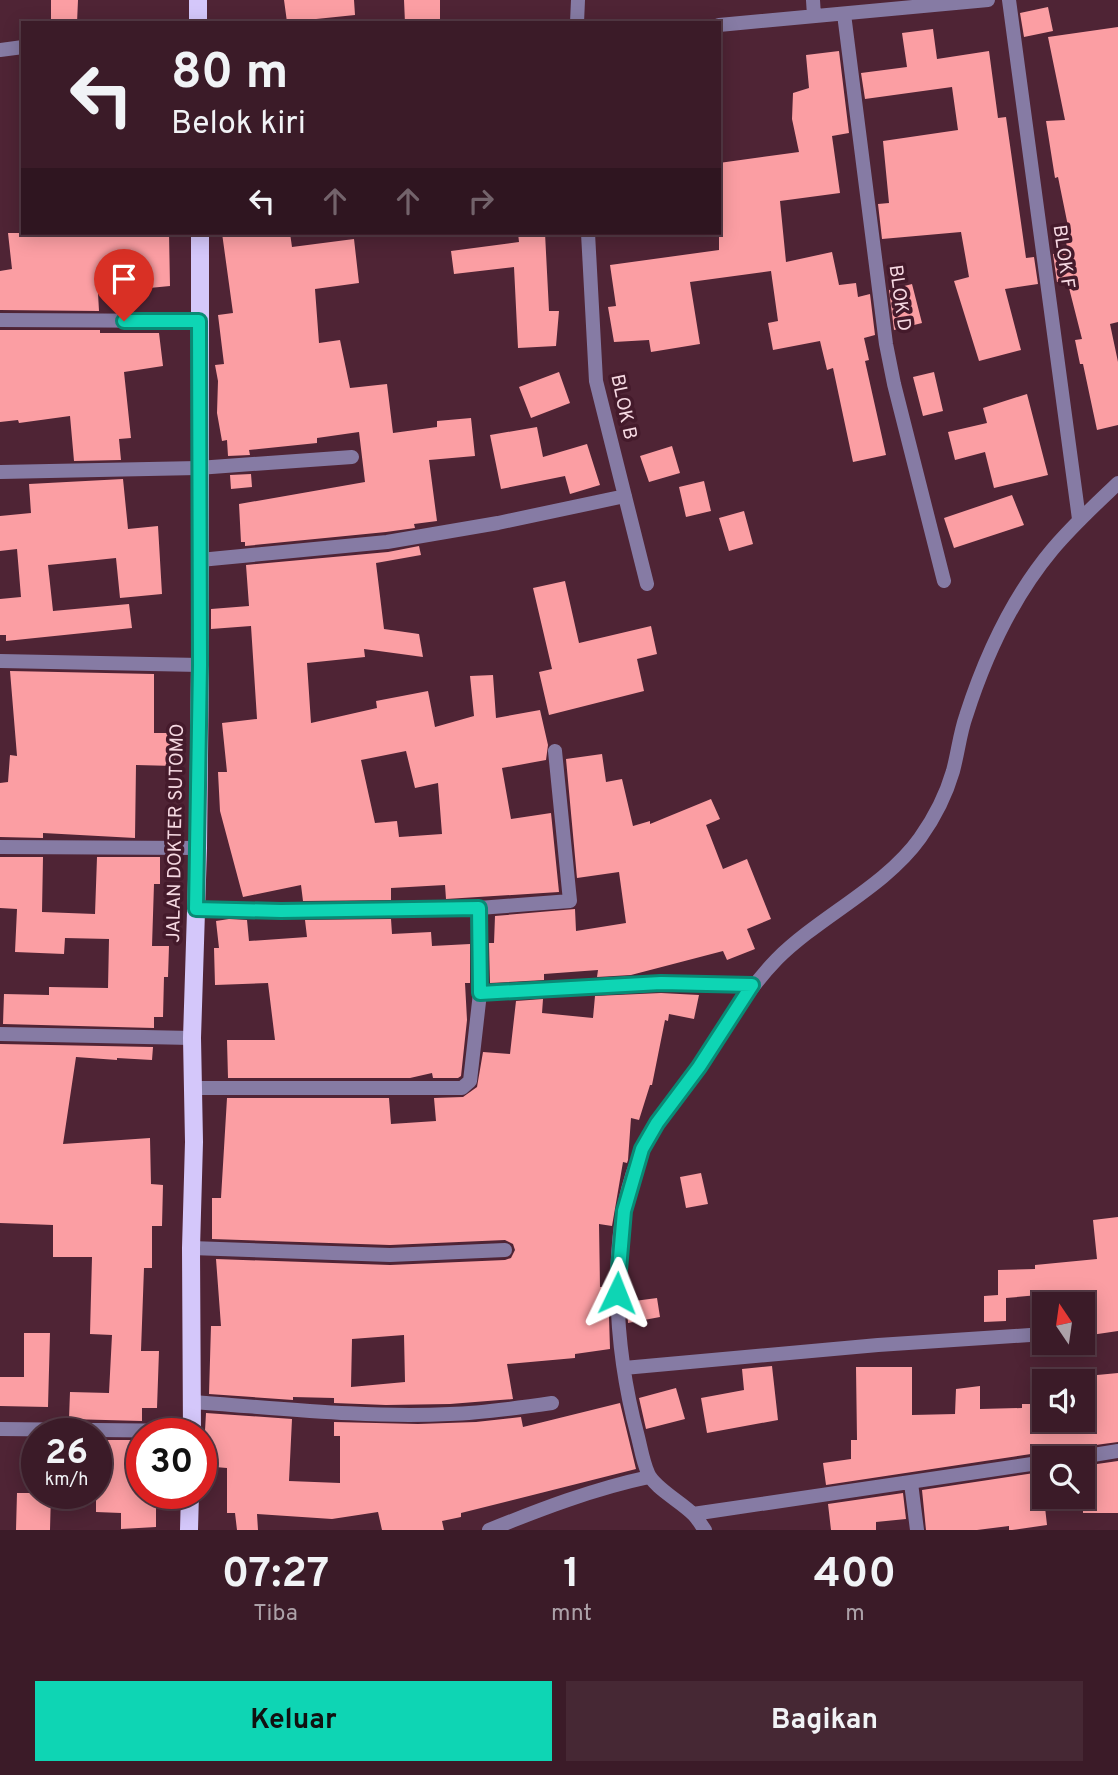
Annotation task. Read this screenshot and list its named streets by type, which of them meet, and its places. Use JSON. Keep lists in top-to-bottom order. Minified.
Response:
{"streets":{"main road":["JALAN DOKTER SUTOMO"],"street":["BLOK F","BLOK D","BLOK B"]},"north":"top","page":{"turn":["80 m","Belok kiri"],"speed":"26 km/h","limit":"30","eta":["07:27","Tiba","1","mnt","400","m"],"buttons":["Keluar","Bagikan"]}}
